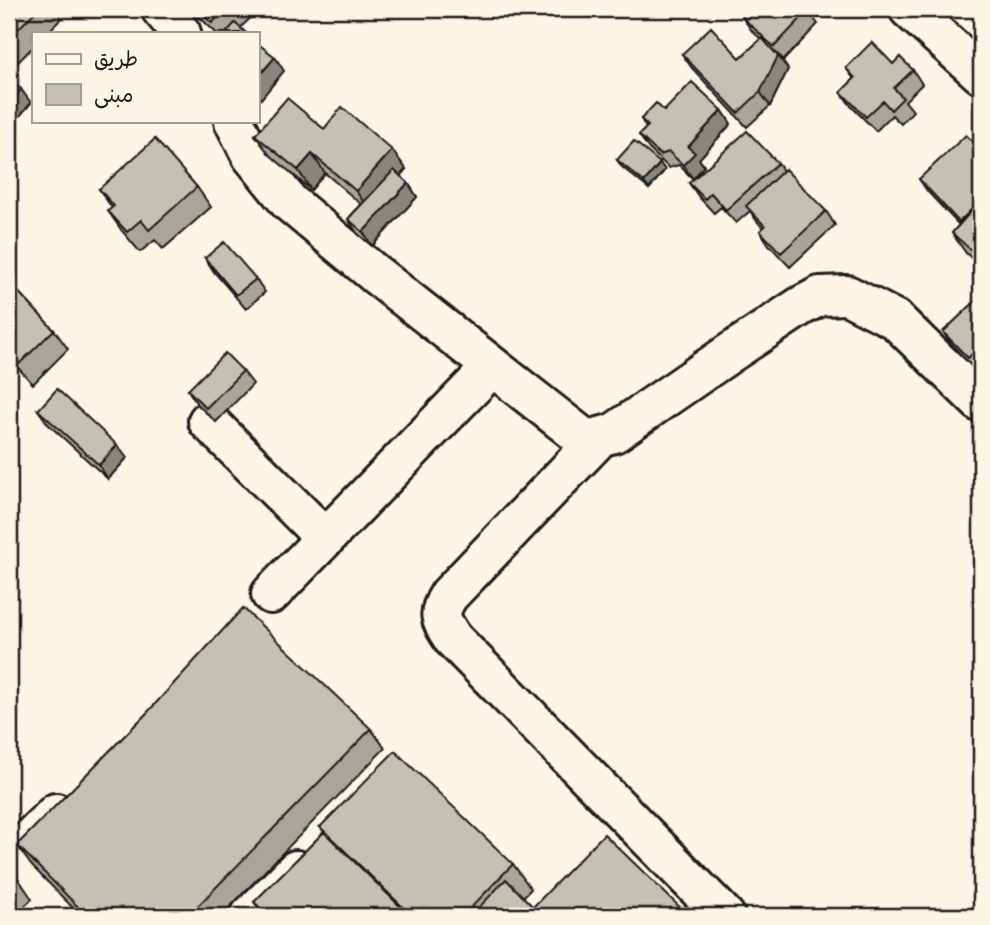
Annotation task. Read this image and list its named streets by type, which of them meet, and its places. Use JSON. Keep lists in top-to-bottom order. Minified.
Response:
{"legend":["طريق","مبنى"]}
